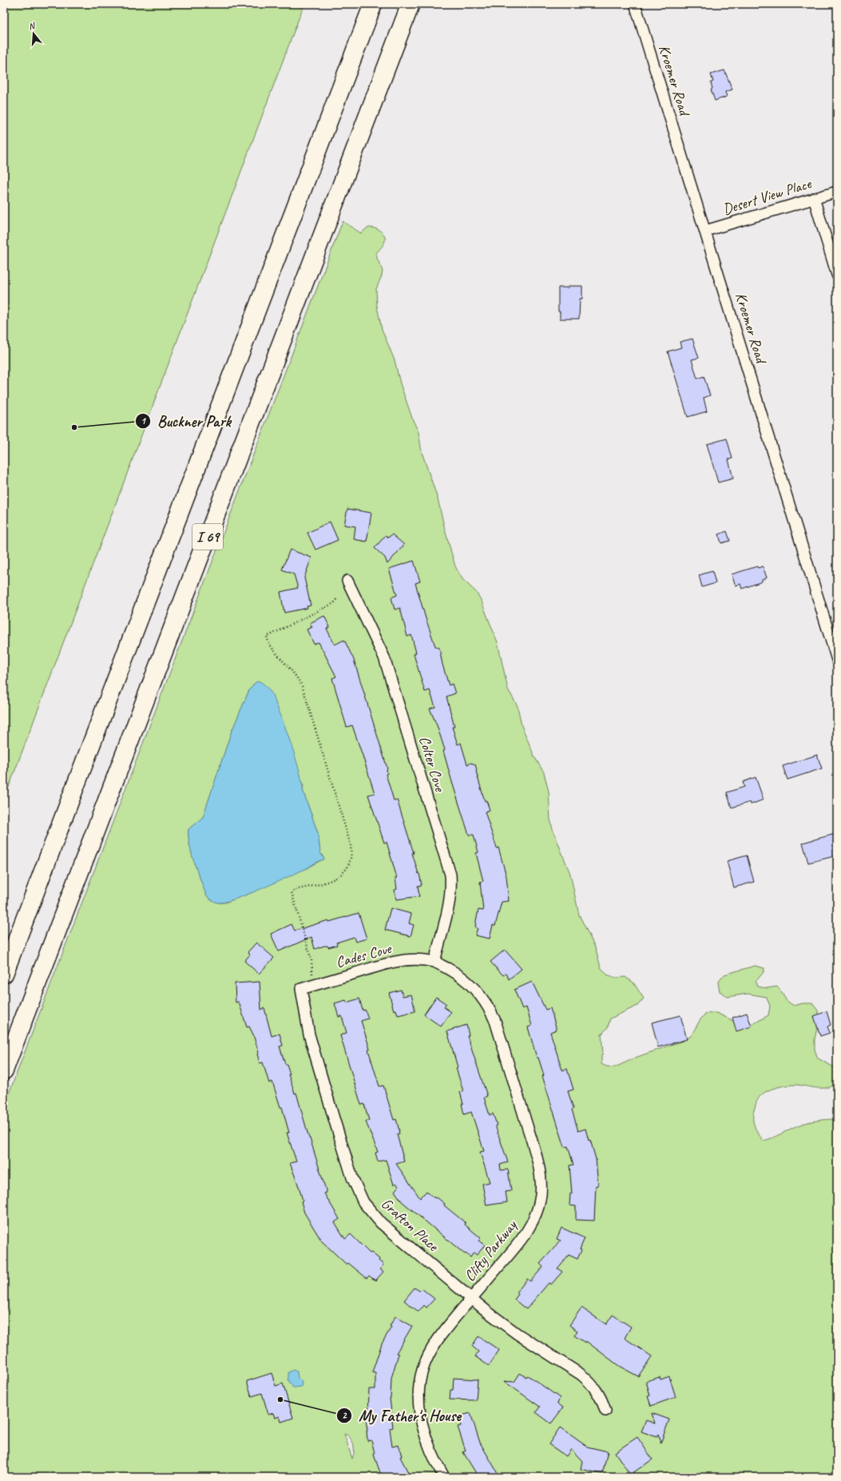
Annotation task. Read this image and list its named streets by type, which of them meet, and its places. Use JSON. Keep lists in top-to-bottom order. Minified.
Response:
{"streets":{"highway":["I 69"],"street":["Kroemer Road","Desert View Place","Colter Cove","Cades Cove","Grafton Place","Clifty Parkway"]},"crossings":[["Kroemer Road","Desert View Place"],["Colter Cove","Cades Cove"],["Colter Cove","Clifty Parkway"],["Cades Cove","Grafton Place"],["Cades Cove","Clifty Parkway"],["Grafton Place","Clifty Parkway"]],"places":["Buckner Park","My Father's House"],"north":"top"}
